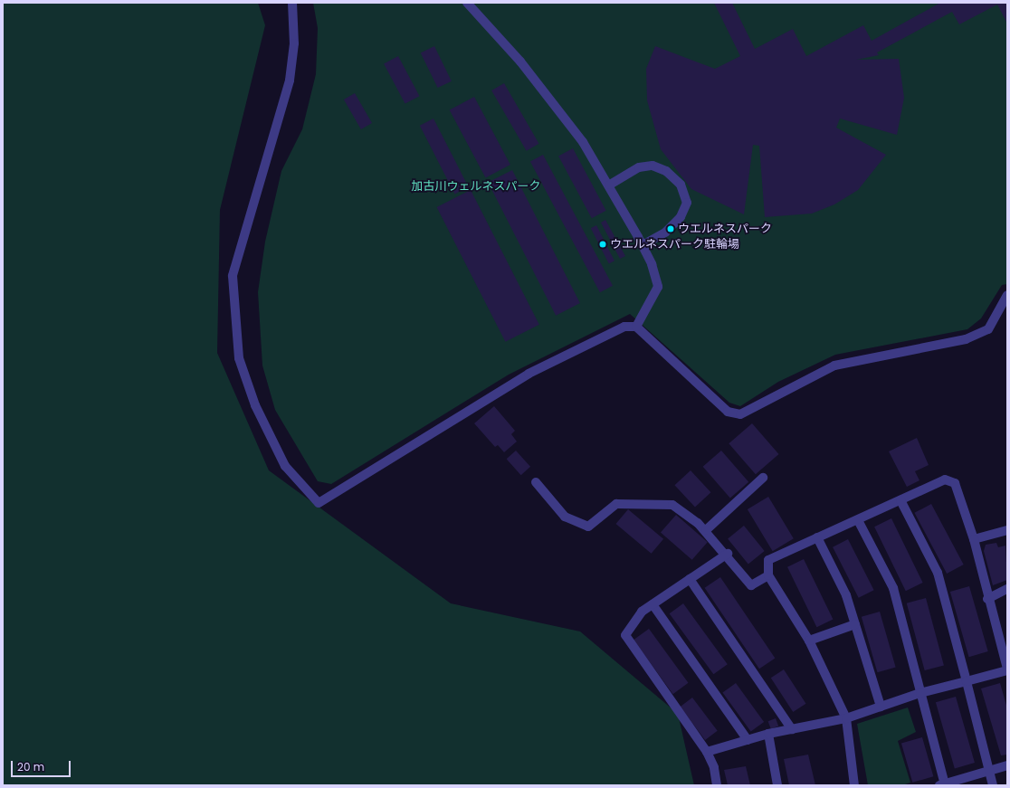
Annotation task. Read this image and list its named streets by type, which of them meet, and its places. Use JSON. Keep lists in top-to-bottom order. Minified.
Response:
{"parks":["加古川ウェルネスパーク"],"places":["ウエルネスパーク","ウエルネスパーク駐輪場"],"scale_bar":"20 m"}
